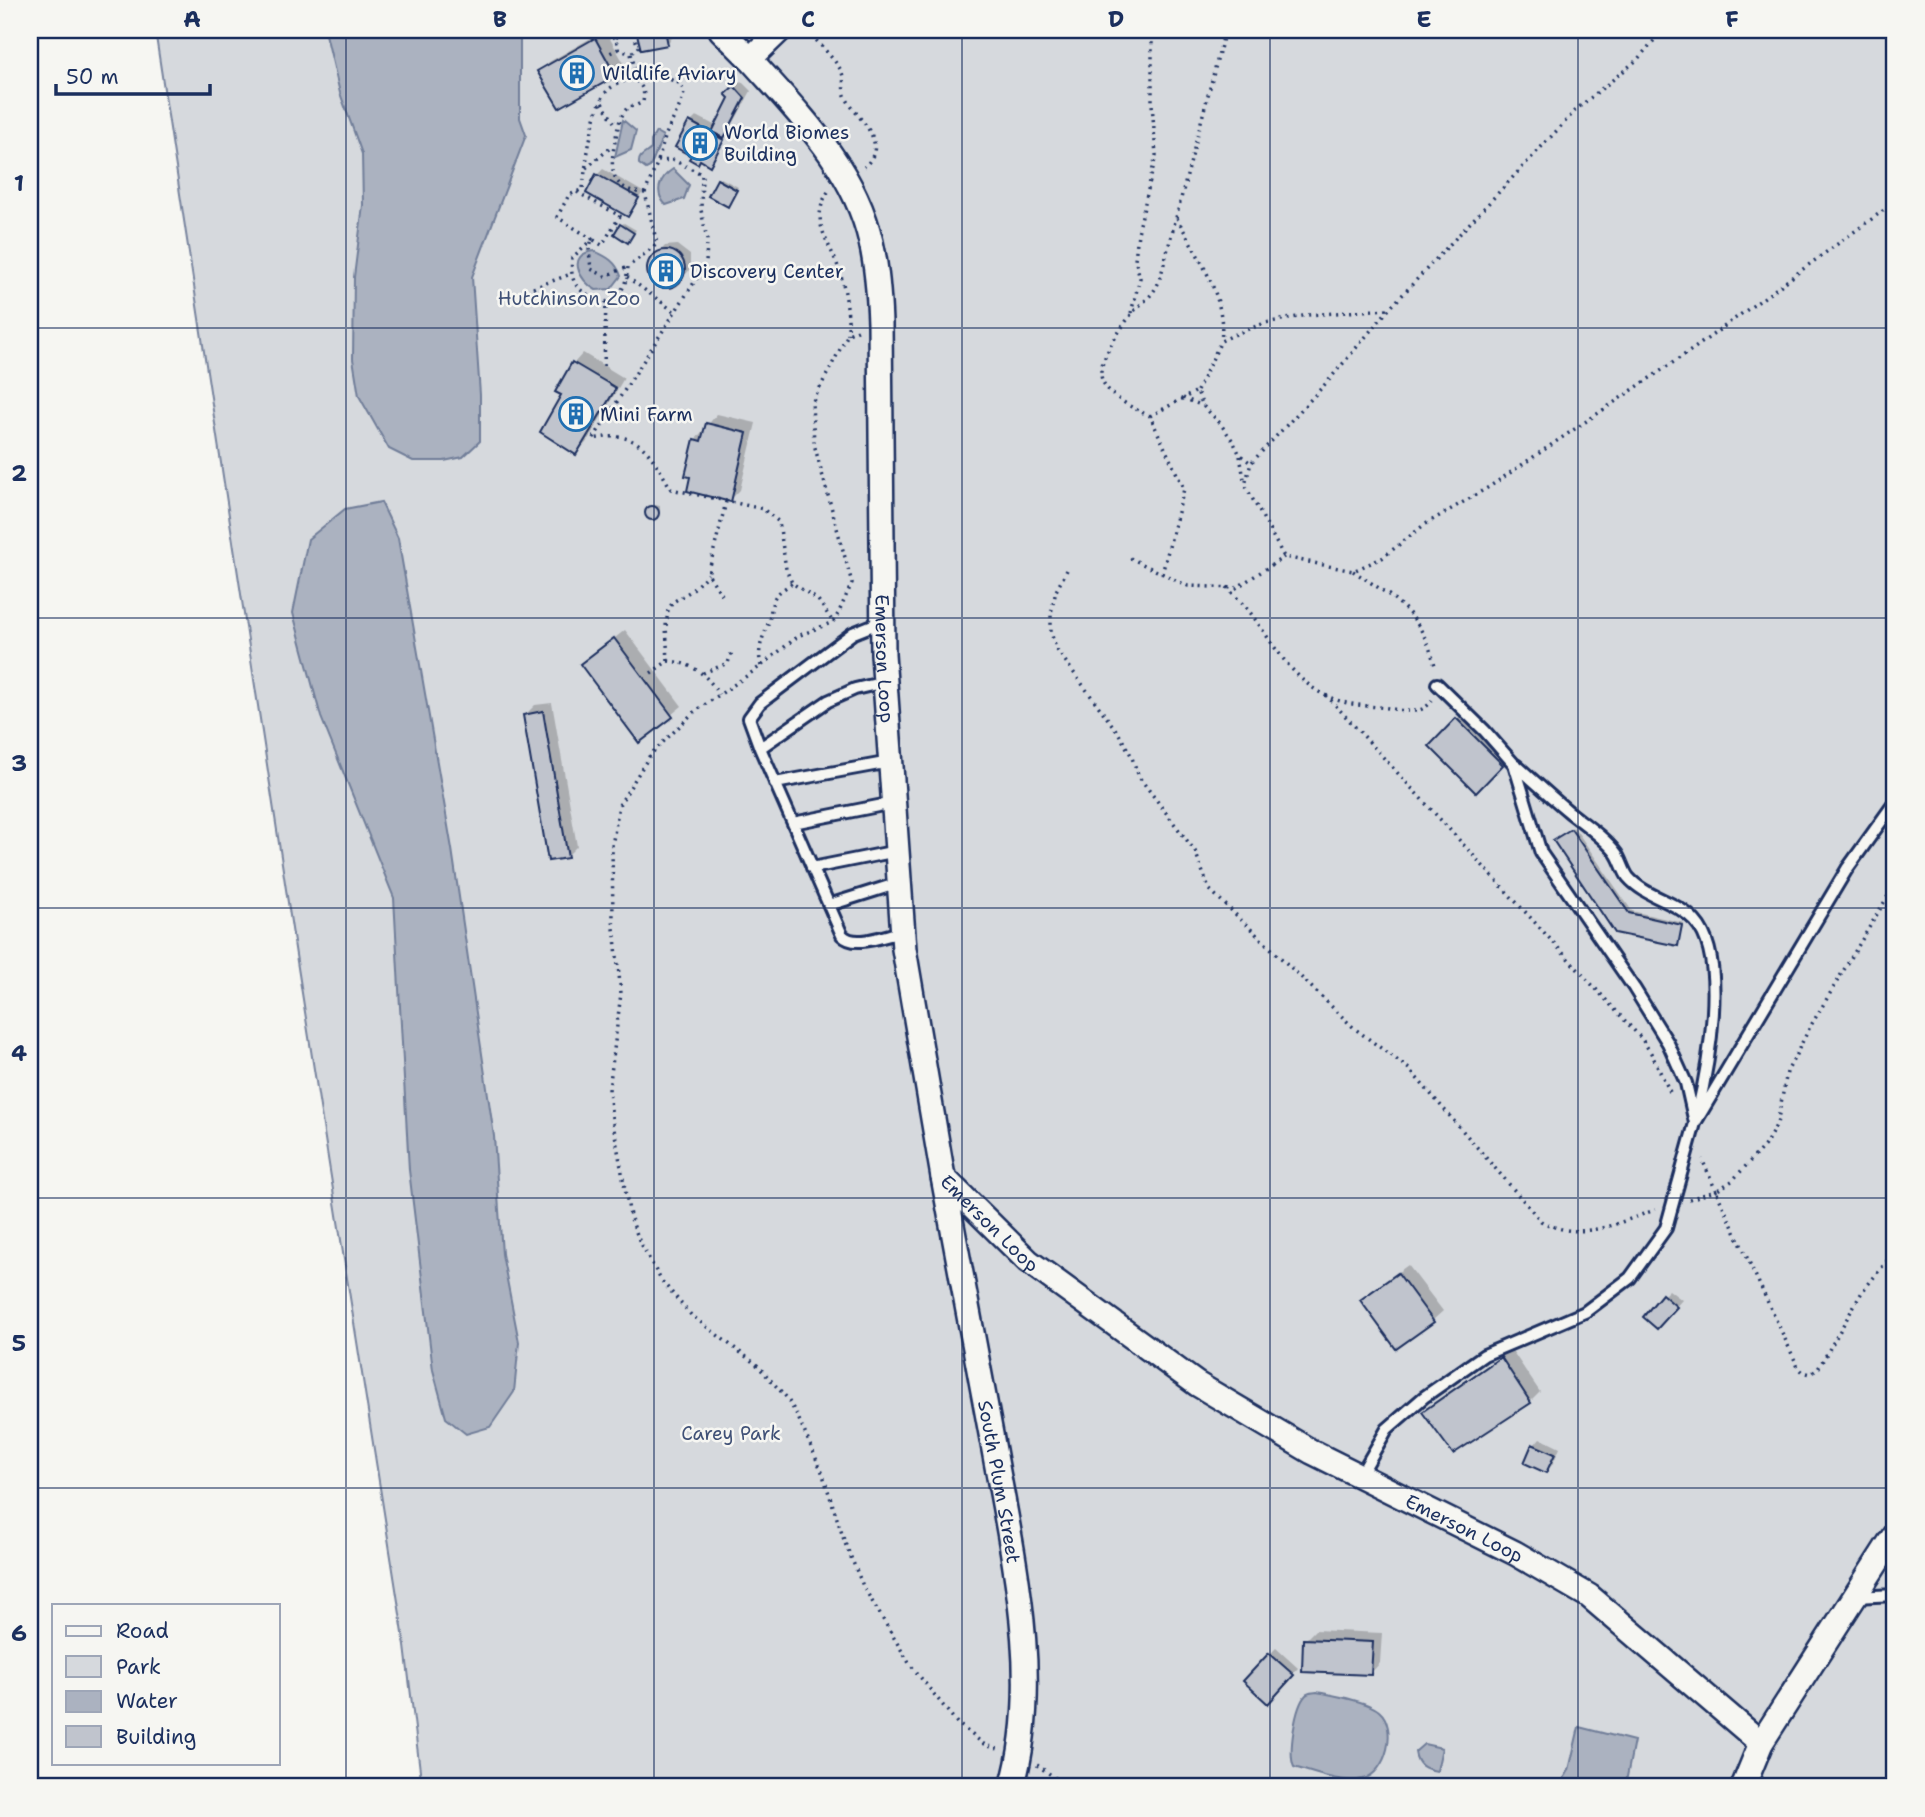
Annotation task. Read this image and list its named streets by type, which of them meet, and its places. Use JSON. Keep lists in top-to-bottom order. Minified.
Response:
{"streets":{"street":["Emerson Loop","South Plum Street"]},"crossings":[["Emerson Loop","South Plum Street"]],"parks":["Hutchinson Zoo","Carey Park"],"places":{"building":["Wildlife Aviary","World Biomes Building","Discovery Center","Mini Farm"]},"legend":["Road","Park","Water","Building"],"scale_bar":"50 m","grid":{"columns":["A","B","C","D","E","F"],"rows":["1","2","3","4","5","6"]}}
